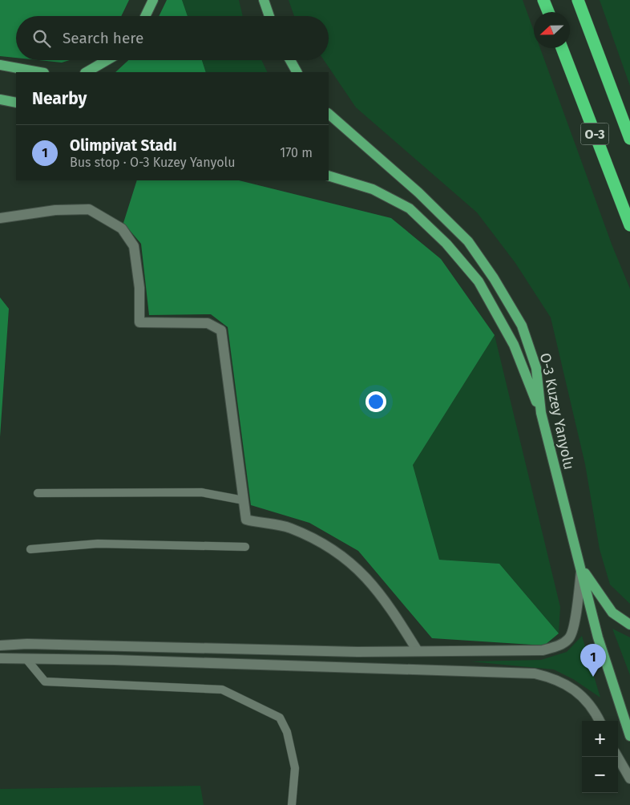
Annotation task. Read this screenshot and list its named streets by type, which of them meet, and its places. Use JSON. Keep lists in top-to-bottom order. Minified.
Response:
{"streets":{"highway":["O-3"],"main road":["O-3 Kuzey Yanyolu"]},"north":"left","page":{"search":"Search here","heading":"Nearby","list":[{"mark":"1","name":"Olimpiyat Stadı","note":"Bus stop · O-3 Kuzey Yanyolu","value":"170 m"}],"pins":"1","map_buttons":["+","−"]}}
